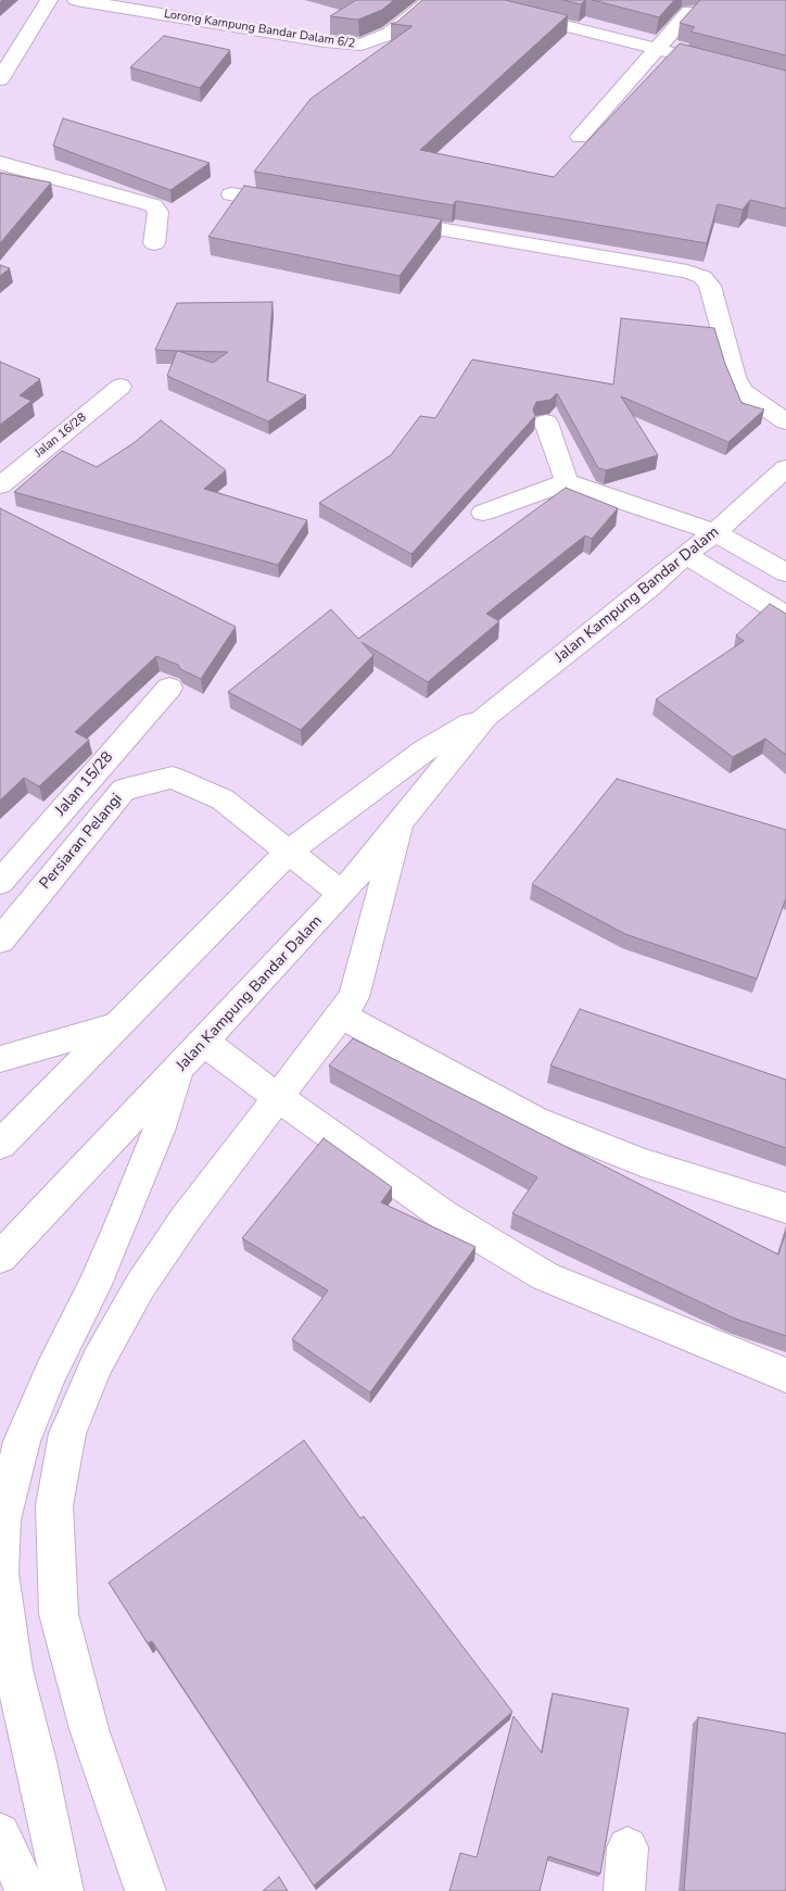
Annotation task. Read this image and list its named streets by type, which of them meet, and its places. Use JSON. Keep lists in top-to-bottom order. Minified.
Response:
{"streets":{"main road":["Lorong Kampung Bandar Dalam 6/2","Jalan 16/28","Jalan Kampung Bandar Dalam","Jalan 15/28","Persiaran Pelangi"]},"crossings":[["Jalan Kampung Bandar Dalam","Persiaran Pelangi"]]}
